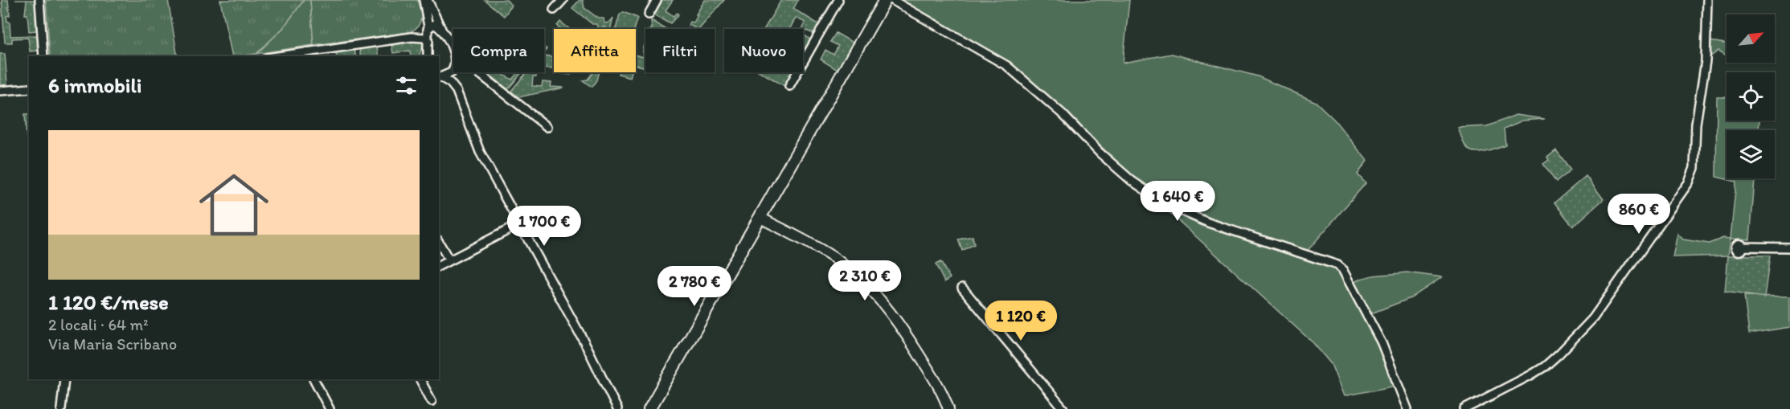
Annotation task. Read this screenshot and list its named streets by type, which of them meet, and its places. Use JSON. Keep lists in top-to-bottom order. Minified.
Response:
{"north":"top right","page":{"chip":["Compra","Affitta","Filtri","Nuovo"],"heading":"6 immobili","list":[{"name":"1 120 €/mese","note":"2 locali · 64 m² · Via Maria Scribano"}],"price":["1 640 €","860 €","1 700 €","2 310 €","2 780 €","1 120 €"]}}
